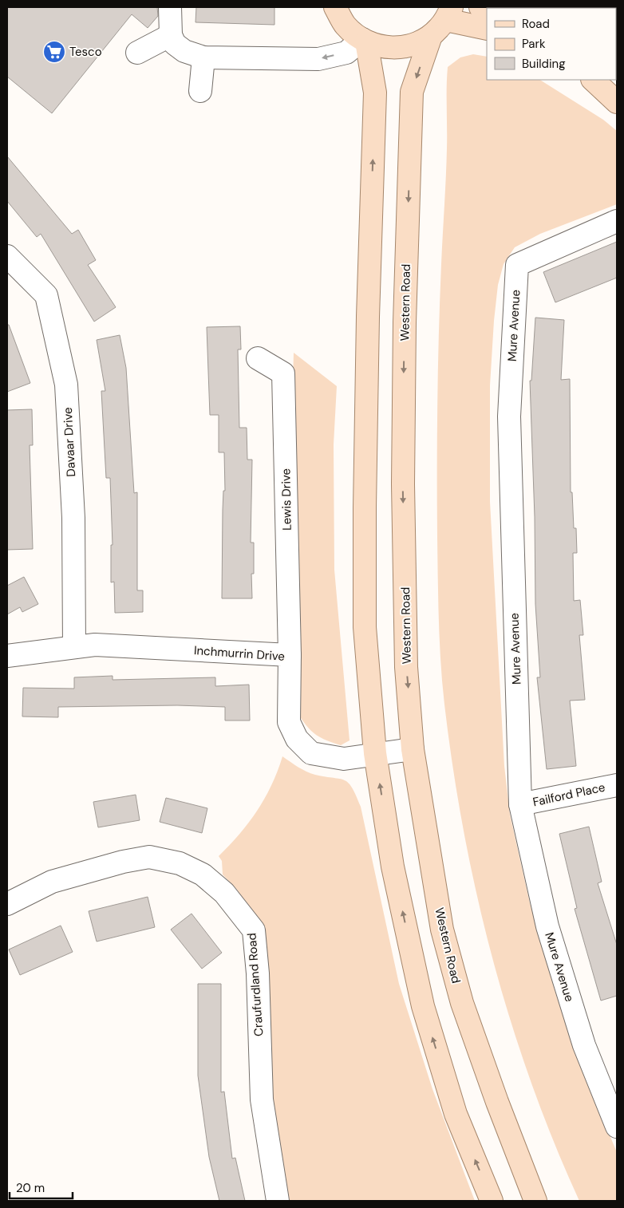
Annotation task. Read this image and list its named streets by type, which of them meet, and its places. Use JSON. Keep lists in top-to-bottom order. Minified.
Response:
{"streets":{"main road":["Western Road"],"street":["Mure Avenue","Davaar Drive","Lewis Drive","Inchmurrin Drive","Failford Place","Craufurdland Road"]},"crossings":[["Western Road","Inchmurrin Drive"],["Mure Avenue","Failford Place"],["Davaar Drive","Inchmurrin Drive"],["Lewis Drive","Inchmurrin Drive"]],"places":{"supermarket":["Tesco"]},"legend":["Road","Park","Building"],"scale_bar":"20 m"}
